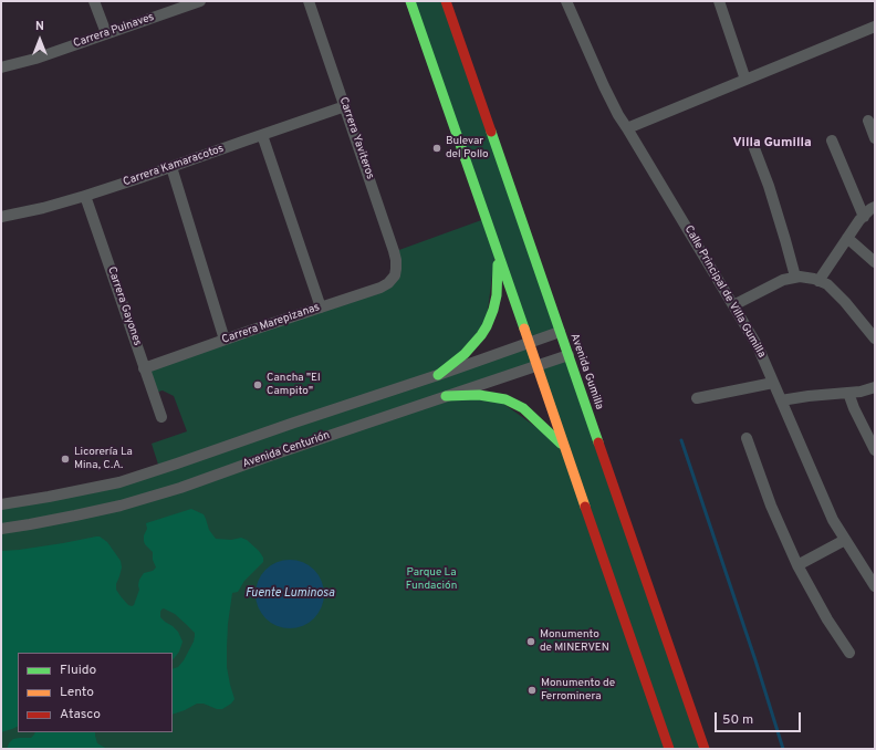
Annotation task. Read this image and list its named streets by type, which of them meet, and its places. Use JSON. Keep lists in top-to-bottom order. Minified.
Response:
{"streets":{"main road":["Avenida Gumilla"],"street":["Carrera Puinaves","Carrera Yaviteros","Carrera Kamaracotos","Calle Principal de Villa Gumilla","Carrera Gayones","Carrera Marepizanas","Avenida Centurión"]},"crossings":[["Carrera Yaviteros","Carrera Kamaracotos"],["Carrera Yaviteros","Carrera Marepizanas"],["Carrera Kamaracotos","Carrera Gayones"],["Carrera Gayones","Carrera Marepizanas"],["Avenida Gumilla","Avenida Centurión"]],"districts":["Villa Gumilla"],"water":["Fuente Luminosa"],"parks":["Parque La Fundación"],"places":["Bulevar del Pollo","Cancha \"El Campito\"","Licorería La Mina, C.A.","Monumento de MINERVEN","Monumento de Ferrominera"],"legend":["Fluido","Lento","Atasco"],"scale_bar":"50 m","north":"top"}
